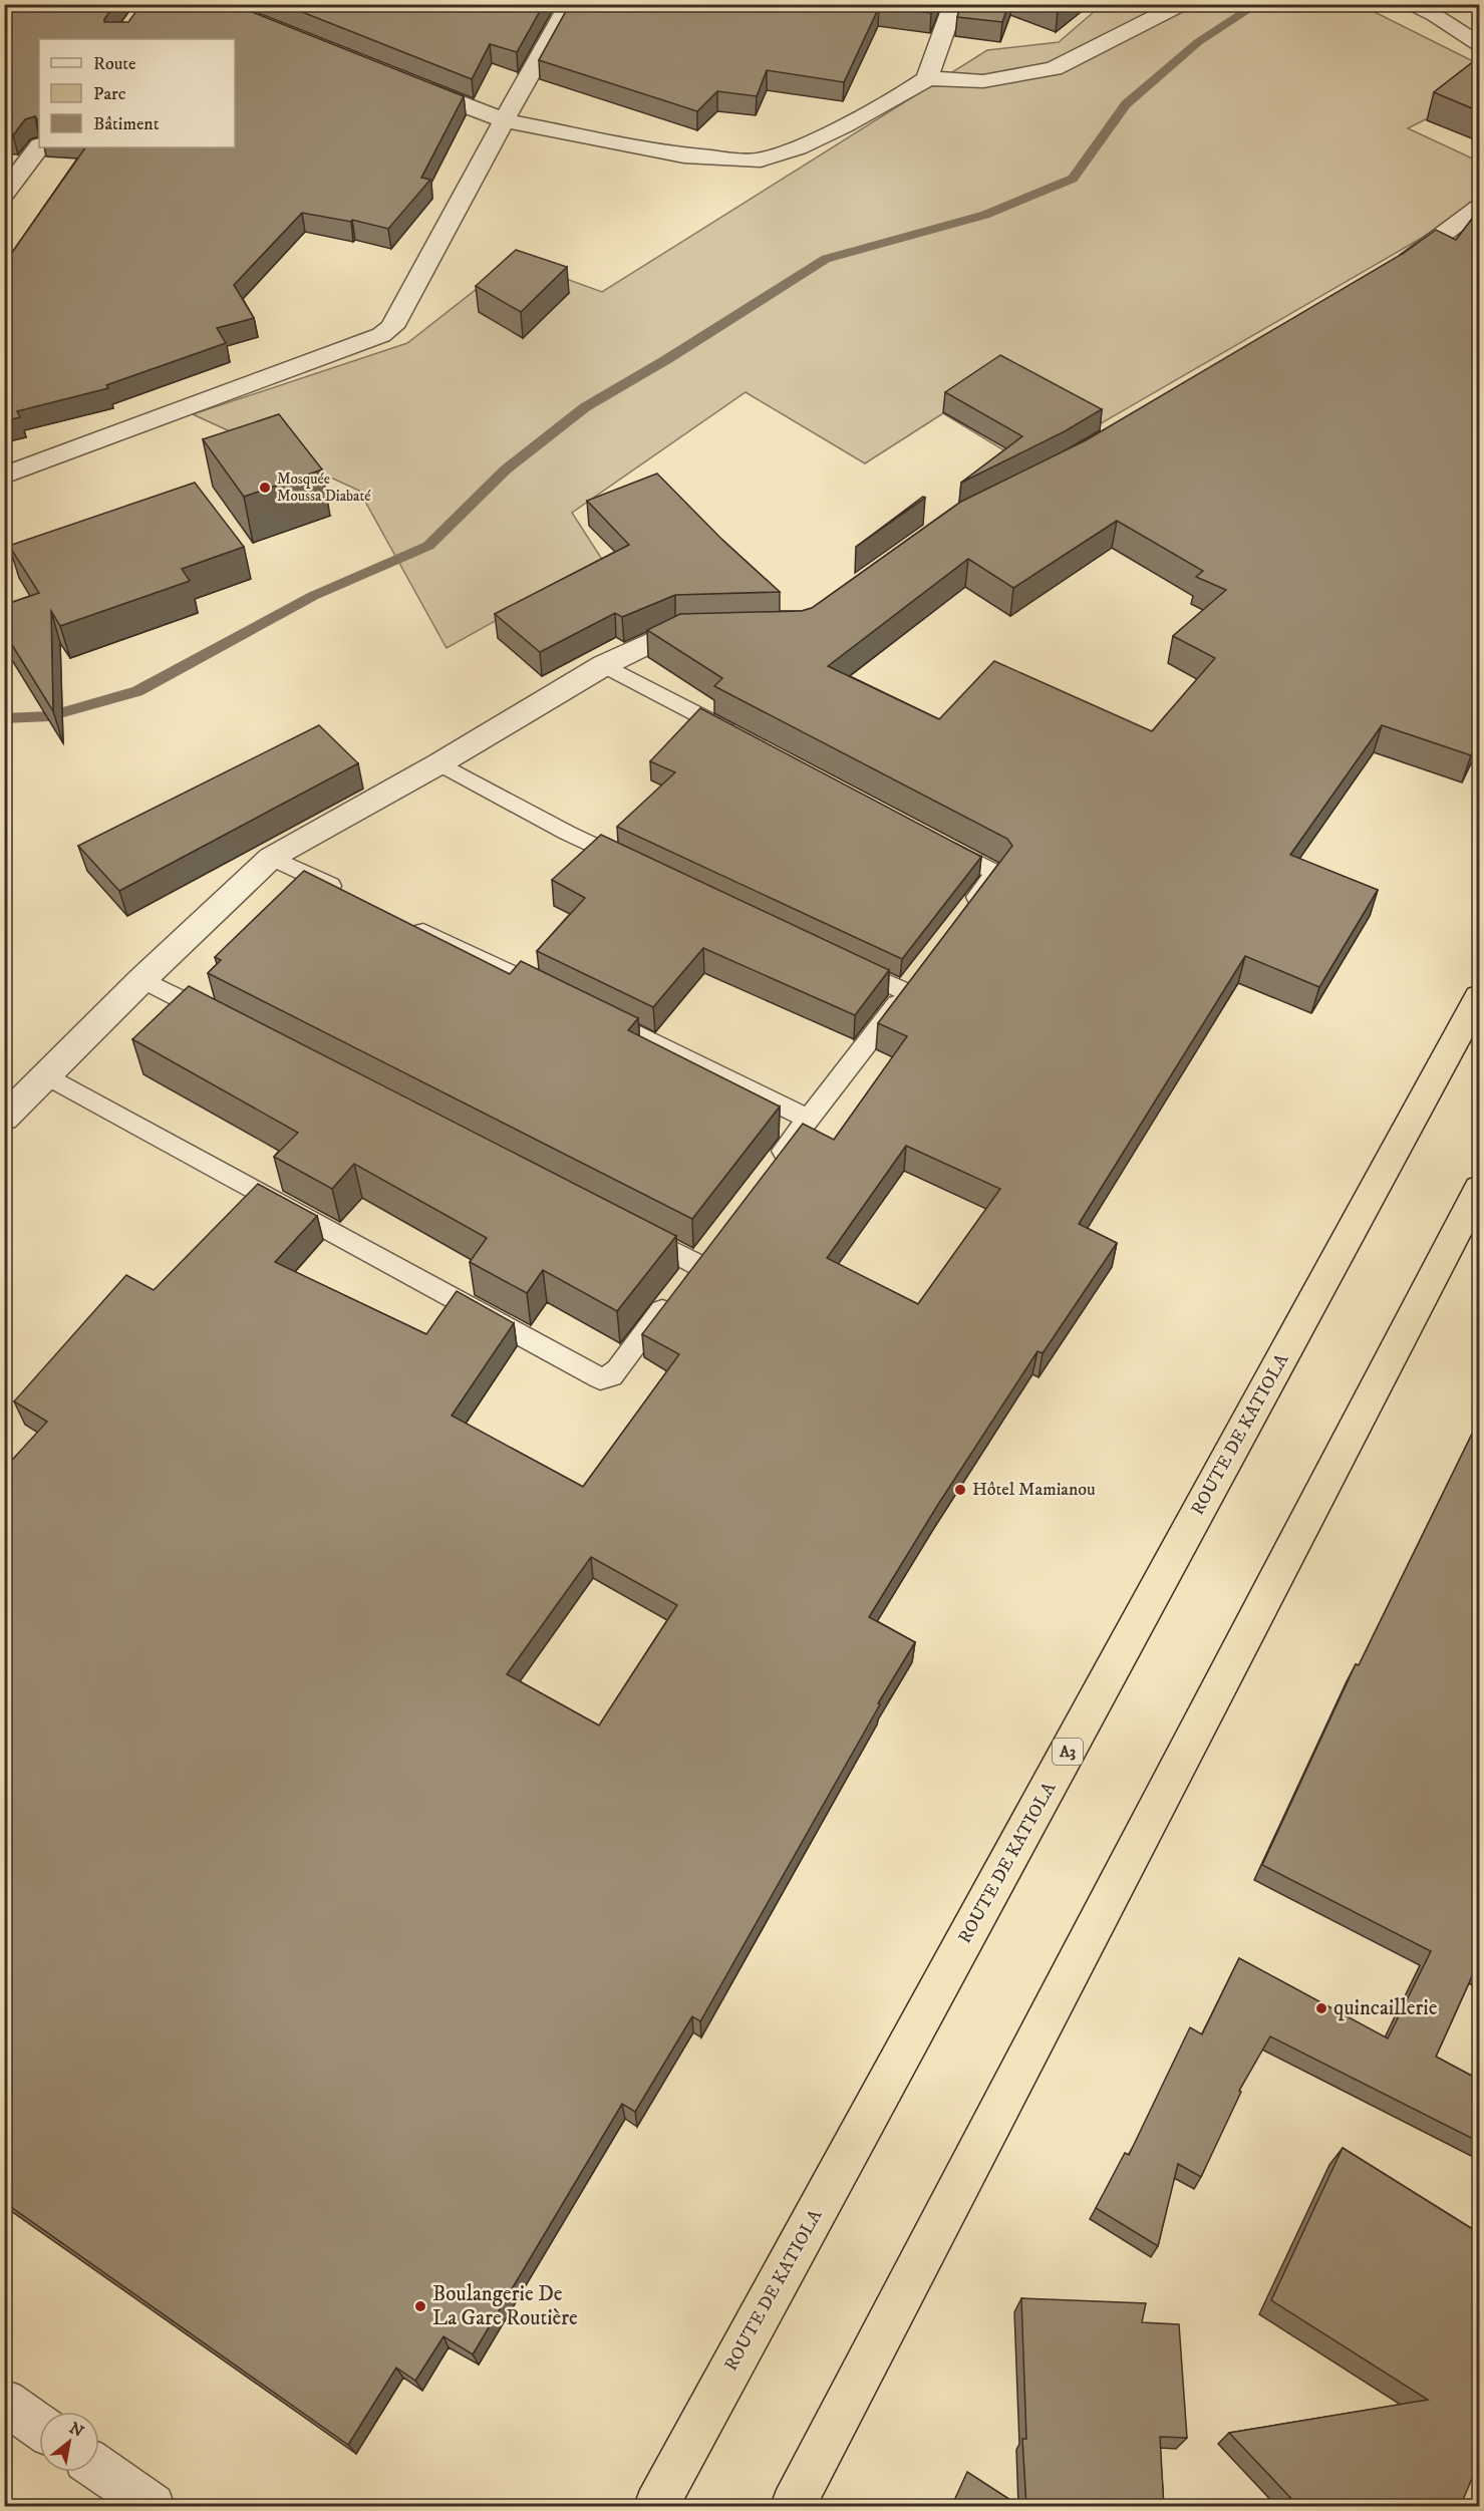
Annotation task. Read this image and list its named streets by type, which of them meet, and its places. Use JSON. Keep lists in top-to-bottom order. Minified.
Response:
{"streets":{"highway":["ROUTE DE KATIOLA","A3"]},"places":["Mosquée Moussa Diabaté","Hôtel Mamianou","quincaillerie","Boulangerie De La Gare Routière"],"legend":["Route","Parc","Bâtiment"],"north":"top right"}
